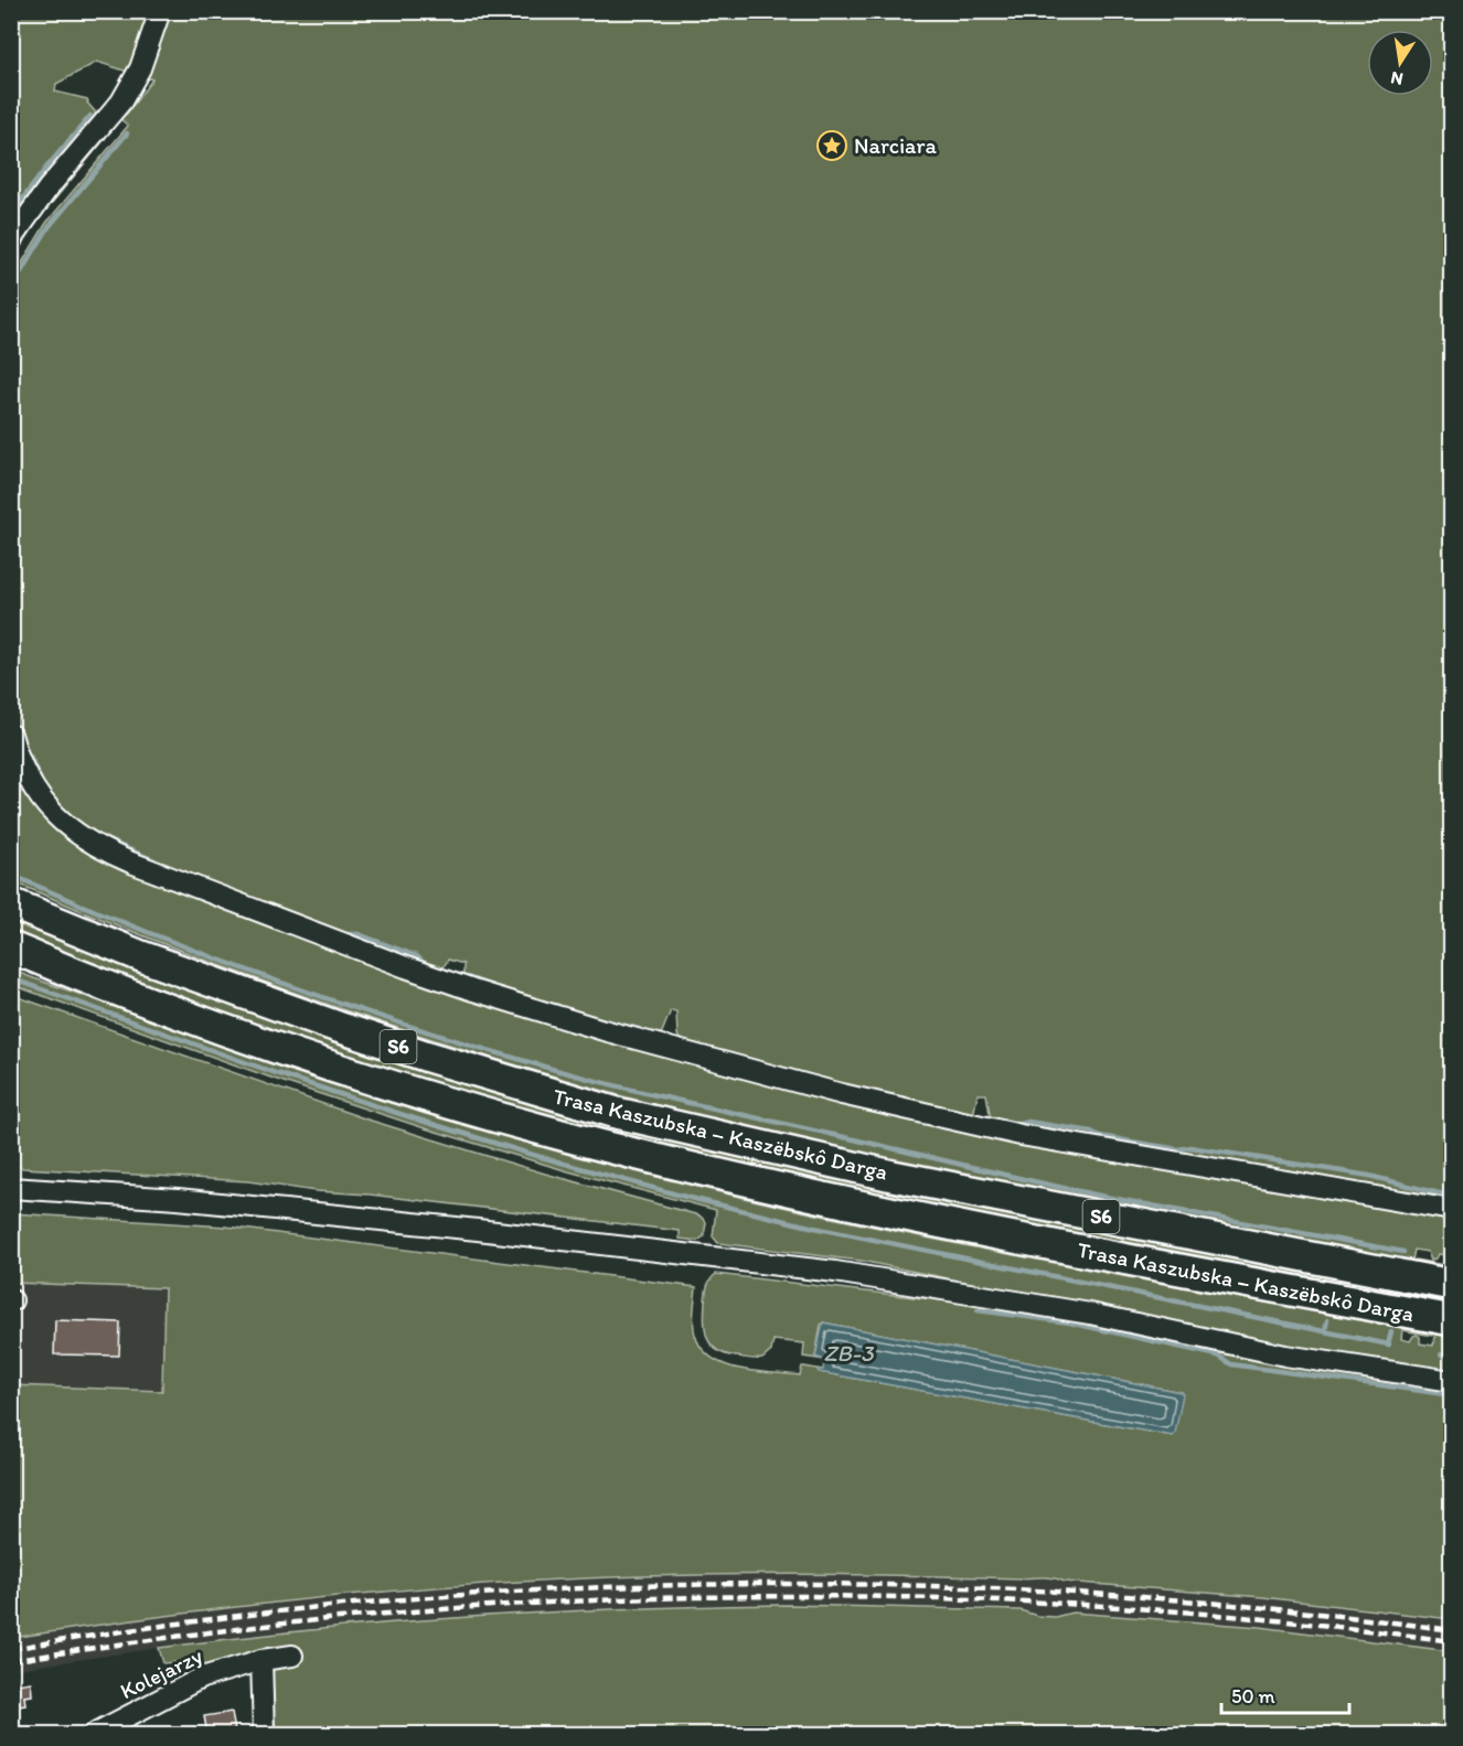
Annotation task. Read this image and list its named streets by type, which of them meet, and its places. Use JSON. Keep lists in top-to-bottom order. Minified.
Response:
{"streets":{"highway":["S6","Trasa Kaszubska – Kaszëbskô Darga"],"street":["Kolejarzy"]},"water":["ZB-3"],"places":{"place":["Narciara"]},"scale_bar":"50 m","north":"bottom"}
